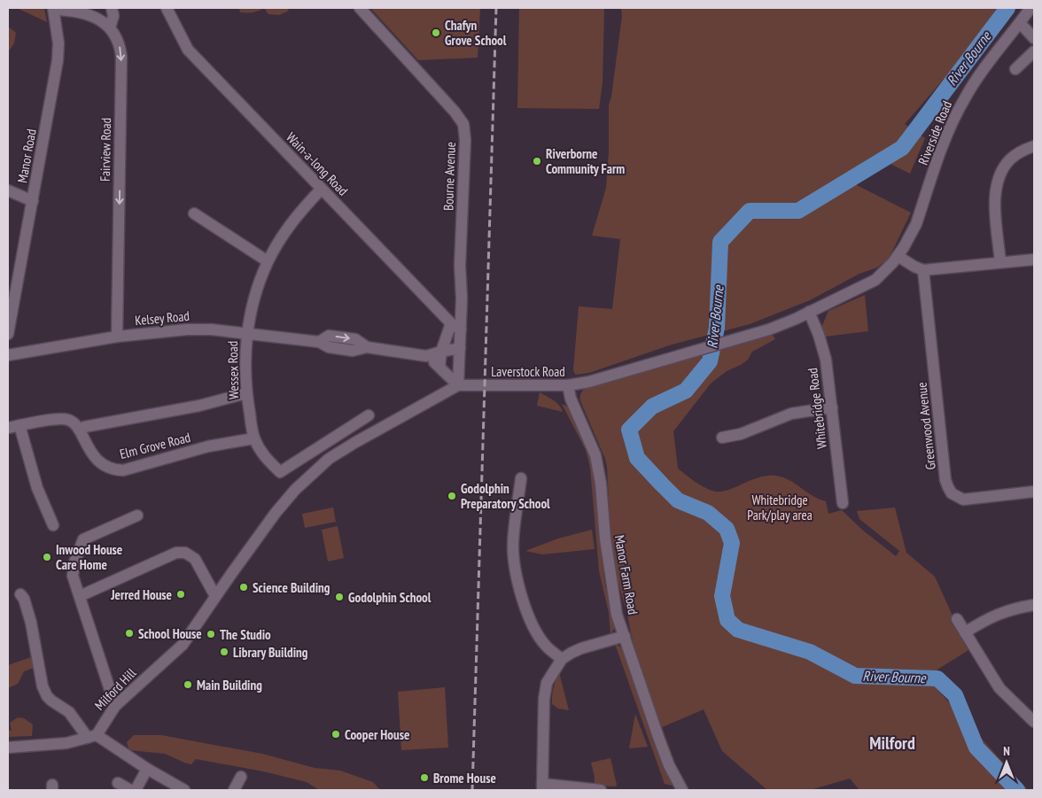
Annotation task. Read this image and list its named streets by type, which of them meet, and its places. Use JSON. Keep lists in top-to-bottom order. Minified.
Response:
{"streets":{"street":["Riverside Road","Fairview Road","Manor Road","Wain-a-long Road","Bourne Avenue","Kelsey Road","Wessex Road","Laverstock Road","Whitebridge Road","Greenwood Avenue","Elm Grove Road","Manor Farm Road","Milford Hill"]},"crossings":[["Riverside Road","Laverstock Road"],["Fairview Road","Manor Road"],["Fairview Road","Kelsey Road"],["Wain-a-long Road","Bourne Avenue"],["Wain-a-long Road","Wessex Road"],["Bourne Avenue","Kelsey Road"],["Bourne Avenue","Laverstock Road"],["Kelsey Road","Wessex Road"],["Wessex Road","Elm Grove Road"],["Laverstock Road","Whitebridge Road"],["Laverstock Road","Manor Farm Road"],["Laverstock Road","Milford Hill"]],"one_way":["Fairview Road"],"districts":["Milford"],"water":["River Bourne"],"parks":["Whitebridge Park/play area"],"places":["Chafyn Grove School","Riverborne Community Farm","Godolphin Preparatory School","Inwood House Care Home","Science Building","Jerred House","Godolphin School","School House","The Studio","Library Building","Main Building","Cooper House","Brome House"],"north":"top"}
